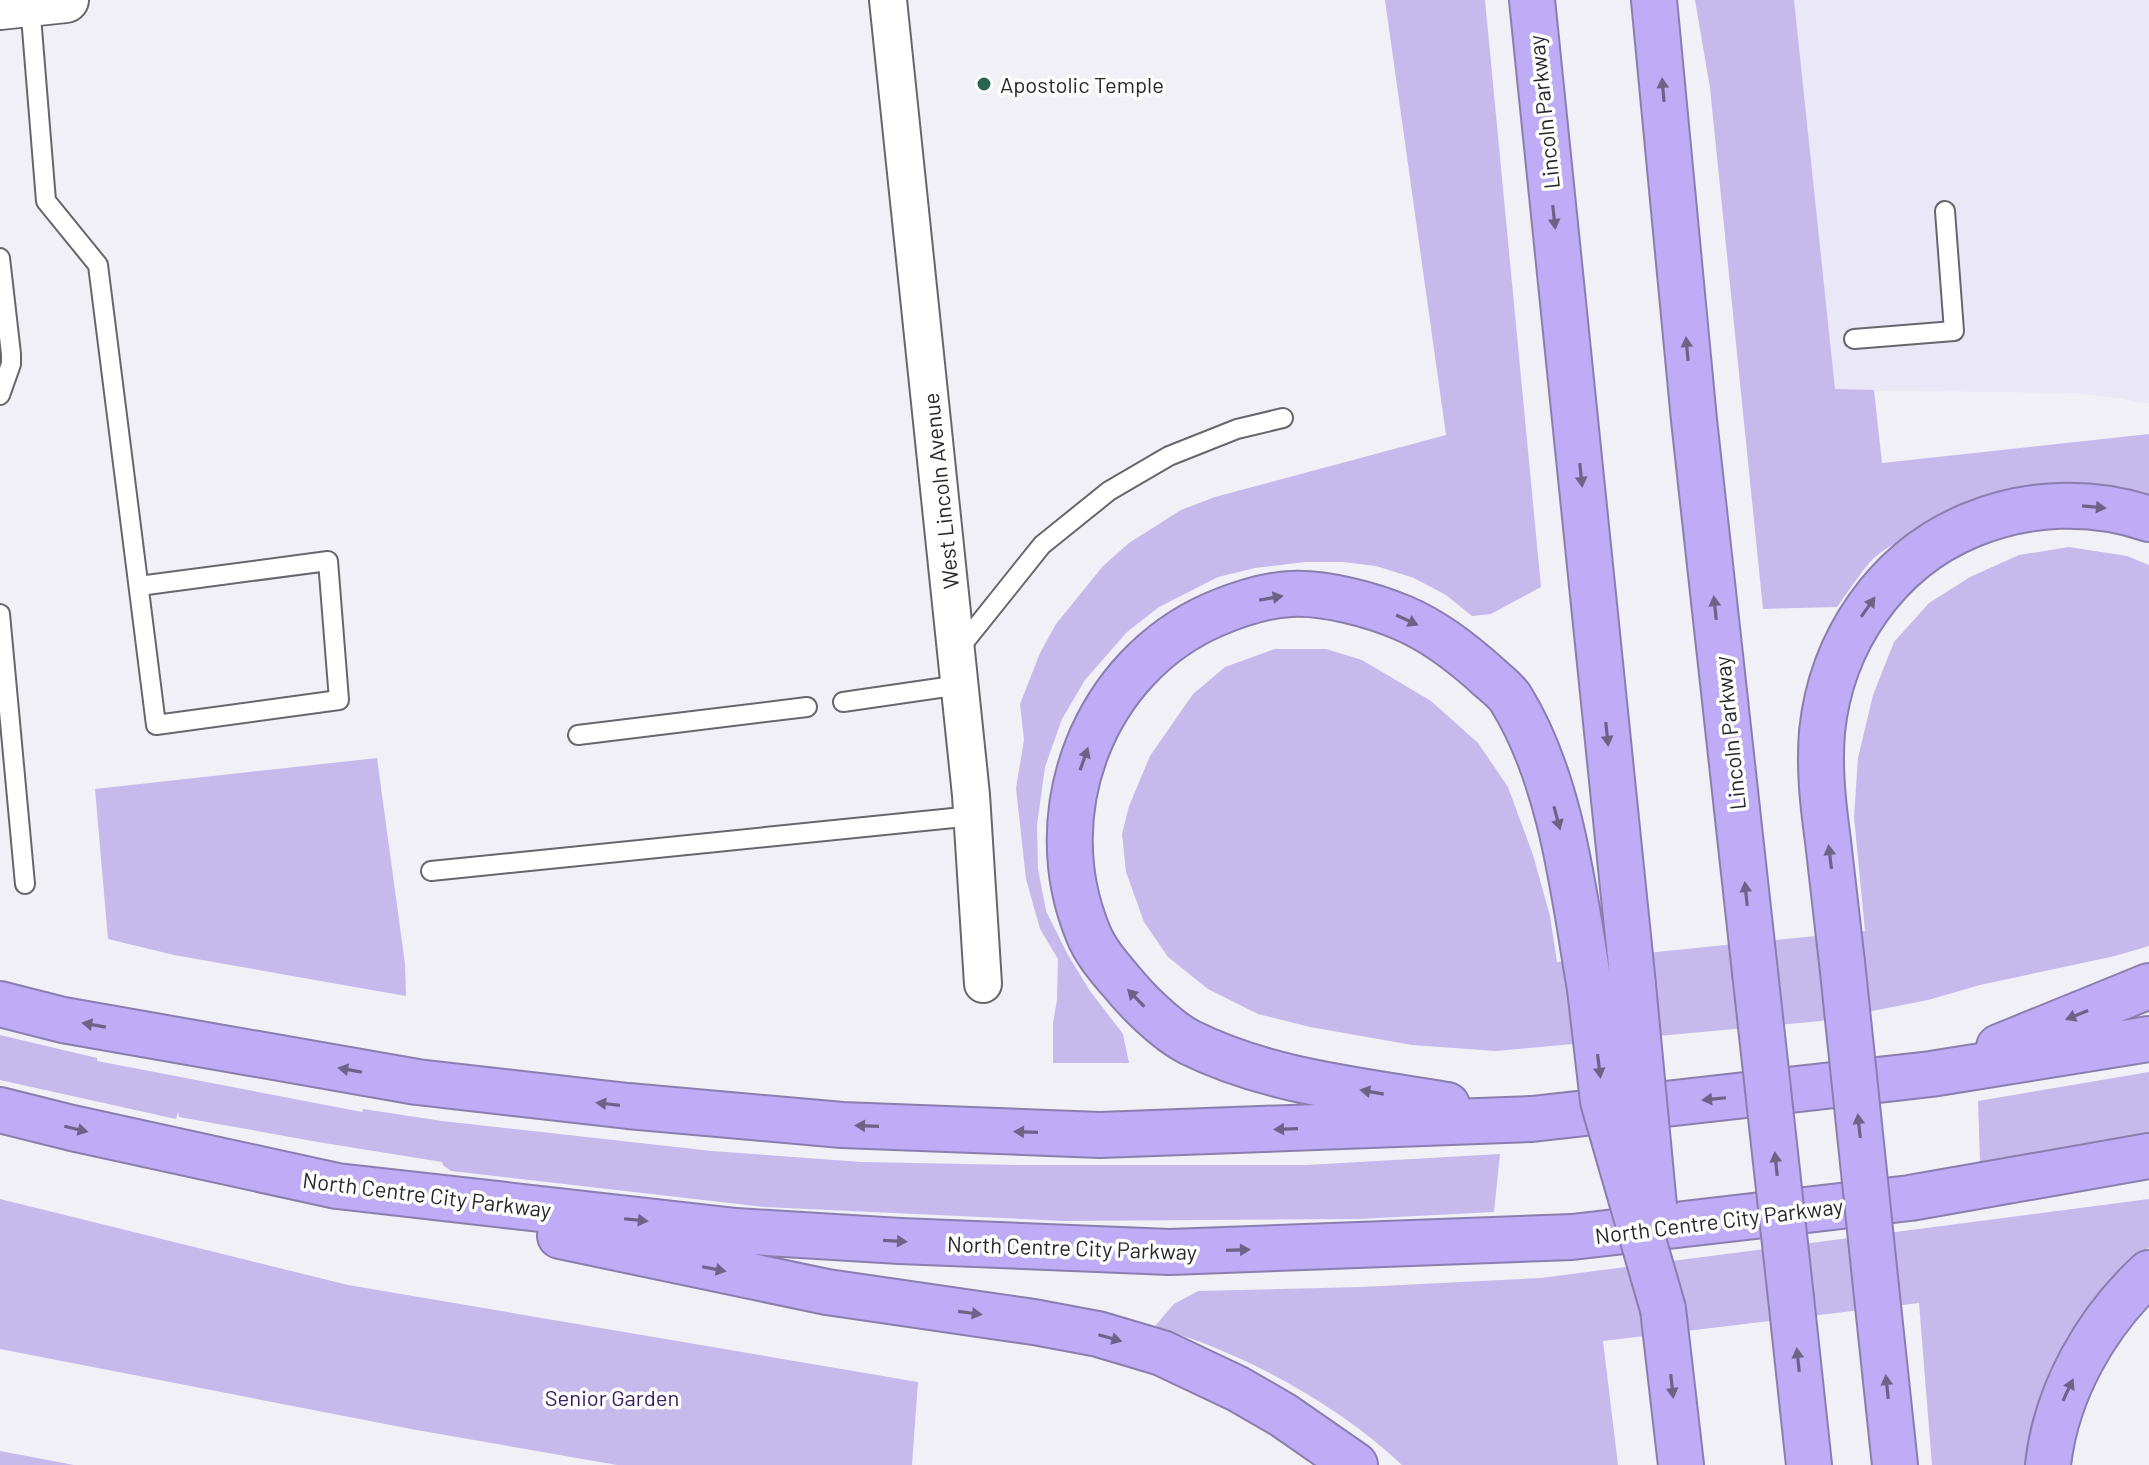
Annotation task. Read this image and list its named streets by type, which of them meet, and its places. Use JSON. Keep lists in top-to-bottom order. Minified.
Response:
{"streets":{"highway":["Lincoln Parkway","North Centre City Parkway"],"street":["West Lincoln Avenue"]},"parks":["Senior Garden"],"places":["Apostolic Temple"]}
